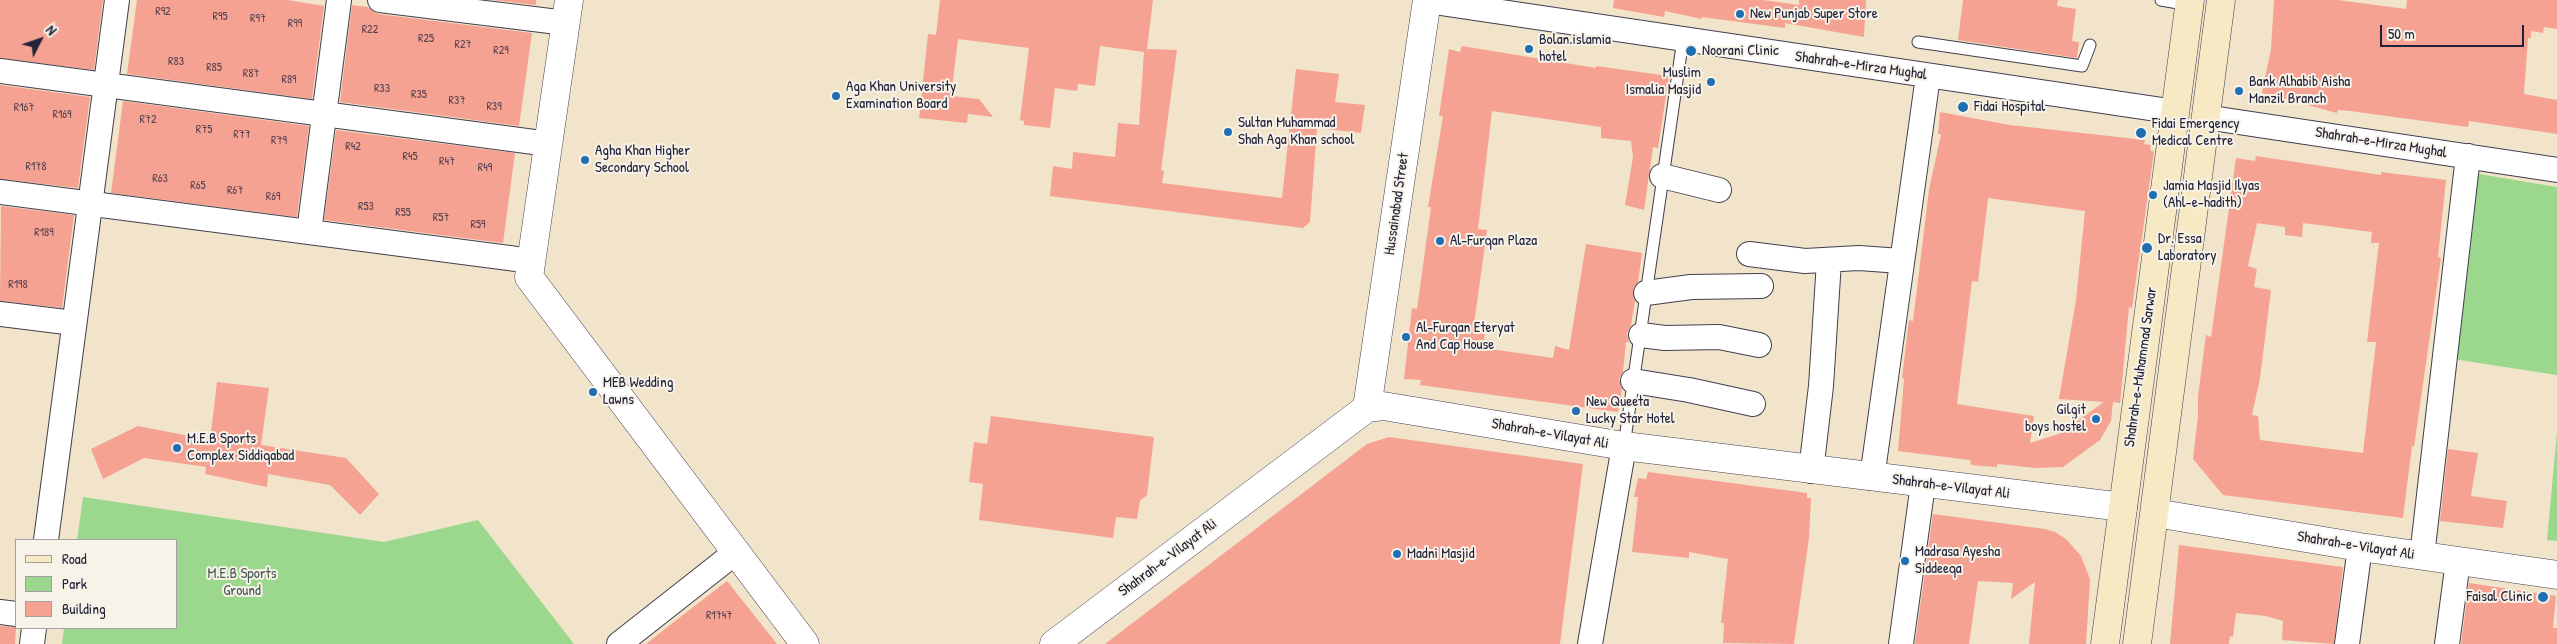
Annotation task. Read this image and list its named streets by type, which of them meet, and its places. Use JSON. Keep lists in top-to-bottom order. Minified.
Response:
{"streets":{"main road":["Shahrah-e-Muhammad Sarwar"],"street":["Shahrah-e-Mirza Mughal","Hussainabad Street","Shahrah-e-Vilayat Ali"]},"crossings":[["Shahrah-e-Mirza Mughal","Hussainabad Street"],["Shahrah-e-Mirza Mughal","Shahrah-e-Muhammad Sarwar"],["Hussainabad Street","Shahrah-e-Vilayat Ali"],["Shahrah-e-Muhammad Sarwar","Shahrah-e-Vilayat Ali"]],"parks":["M.E.B Sports Ground"],"places":["New Punjab Super Store","Bolan.islamia hotel","Noorani Clinic","Muslim Ismalia Masjid","Bank Alhabib Aisha Manzil Branch","Aga Khan University Examination Board","Fidai Hospital","Sultan Muhammad Shah Aga Khan school","Fidai Emergency Medical Centre","Agha Khan Higher Secondary School","Jamia Masjid Ilyas (Ahl-e-hadith)","Al-Furqan Plaza","Dr. Essa Laboratory","Al-Furqan Eteryat And Cap House","MEB Wedding Lawns","New Queeta Lucky Star Hotel","Gilgit boys hostel","M.E.B Sports Complex Siddiqabad","Madni Masjid","Madrasa Ayesha Siddeeqa","Faisal Clinic"],"house_numbers":["R92","R95","R97","R99","R22","R25","R27","R29","R83","R85","R87","R89","R33","R35","R37","R39","R167","R169","R72","R75","R77","R79","R42","R45","R47","R178","R49","R63","R65","R67","R69","R53","R55","R57","R59","R189","R198","R1747"],"legend":["Road","Park","Building"],"scale_bar":"50 m","north":"top right"}
